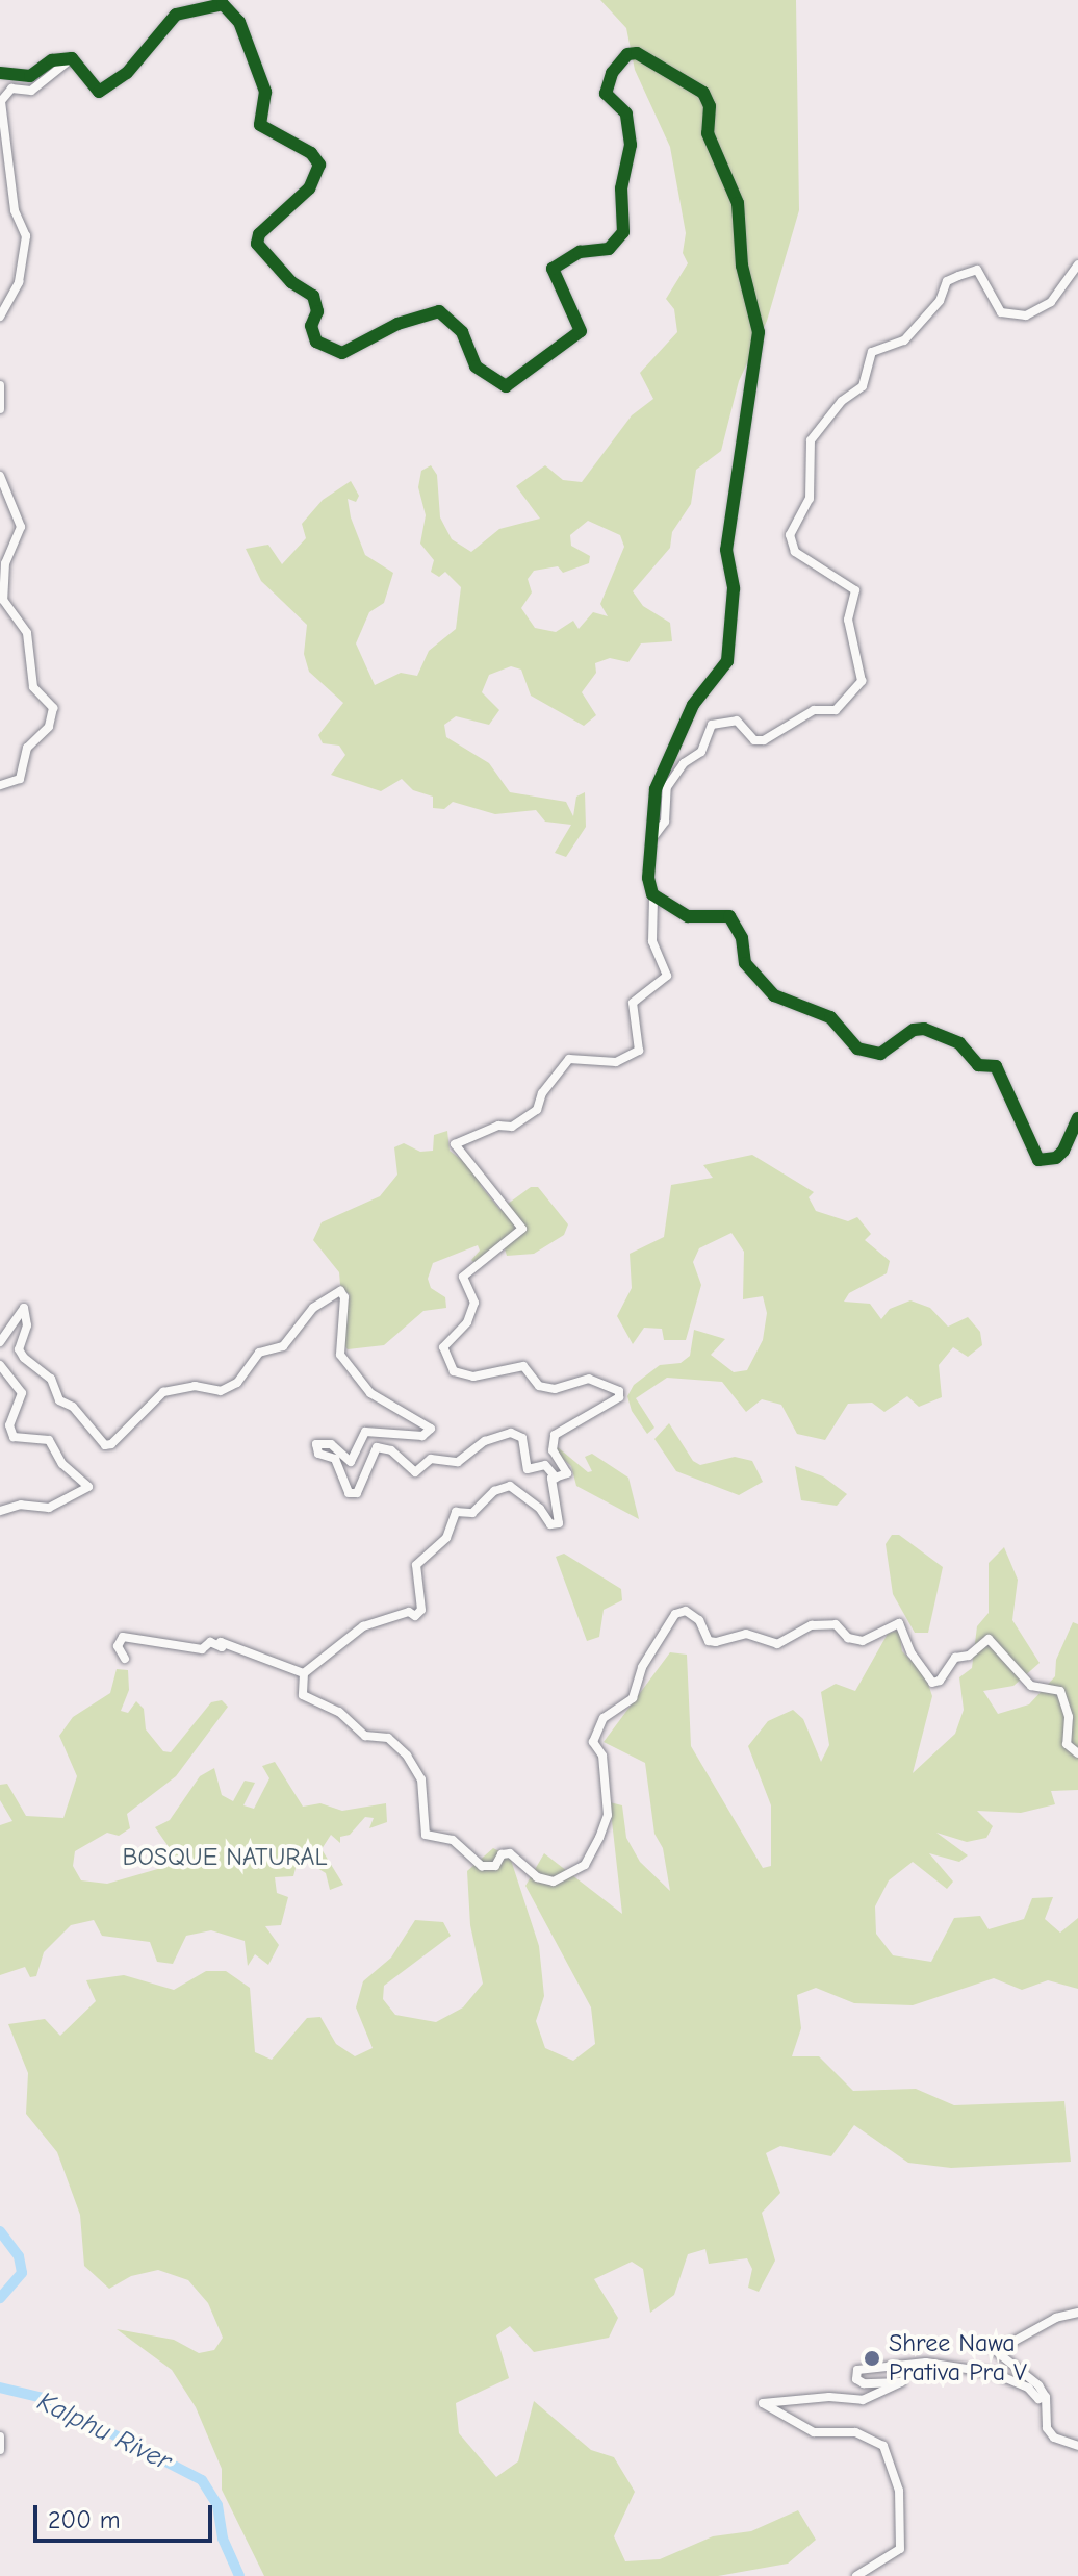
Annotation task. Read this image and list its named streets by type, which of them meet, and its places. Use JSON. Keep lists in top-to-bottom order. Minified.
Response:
{"water":["Kalphu River"],"parks":["BOSQUE NATURAL"],"places":["Shree Nawa Prativa Pra V"],"scale_bar":"200 m"}
